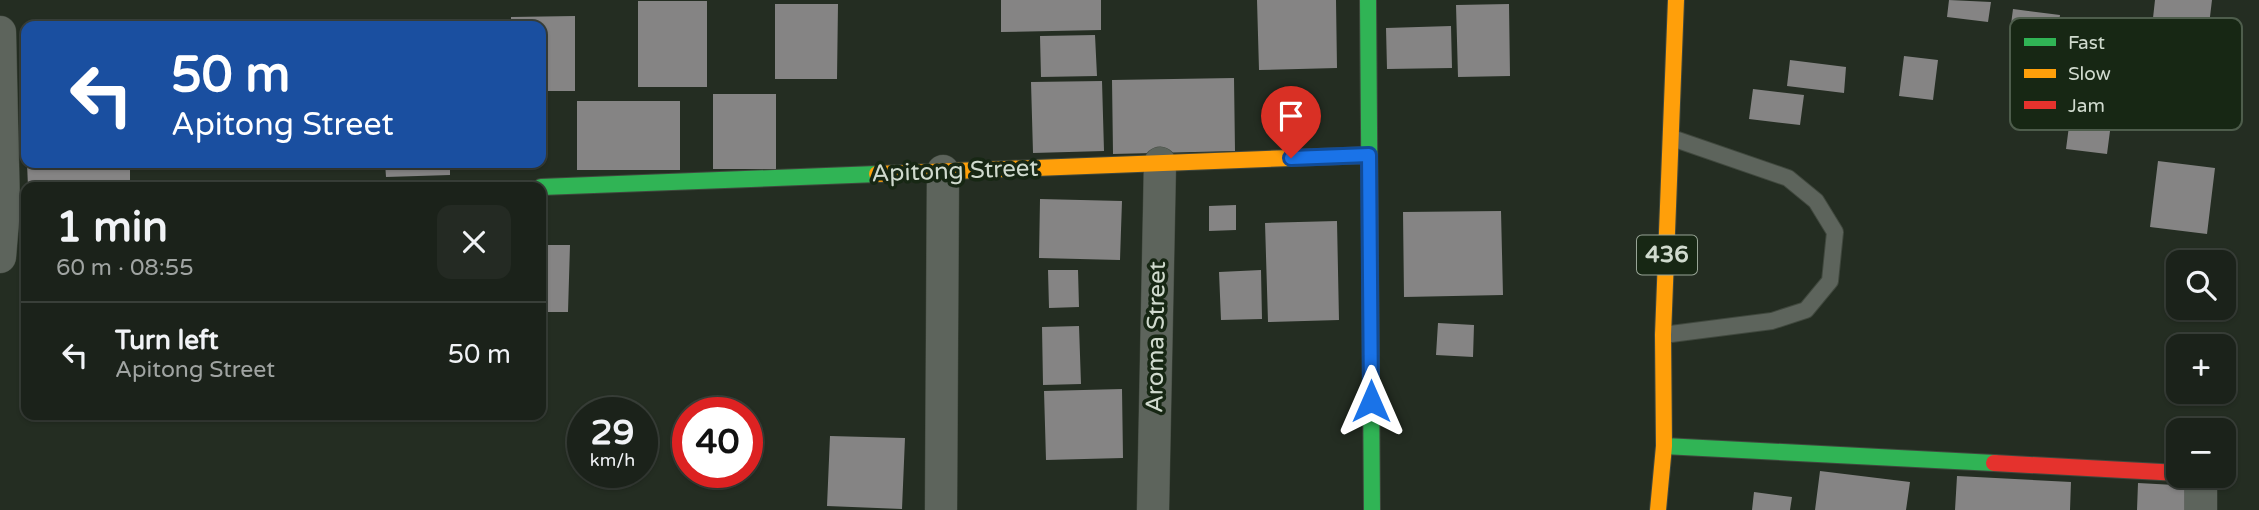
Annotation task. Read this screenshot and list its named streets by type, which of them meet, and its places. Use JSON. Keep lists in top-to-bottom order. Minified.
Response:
{"streets":{"street":["Apitong Street","436","Aroma Street"]},"crossings":[["Apitong Street","Aroma Street"]],"legend":["Fast","Slow","Jam"],"page":{"turn":["50 m","Apitong Street"],"heading":["1 min","60 m · 08:55"],"map_buttons":["+","−"],"list":[{"name":"Turn left","note":"Apitong Street","value":"50 m"}],"speed":"29 km/h","limit":"40"}}
